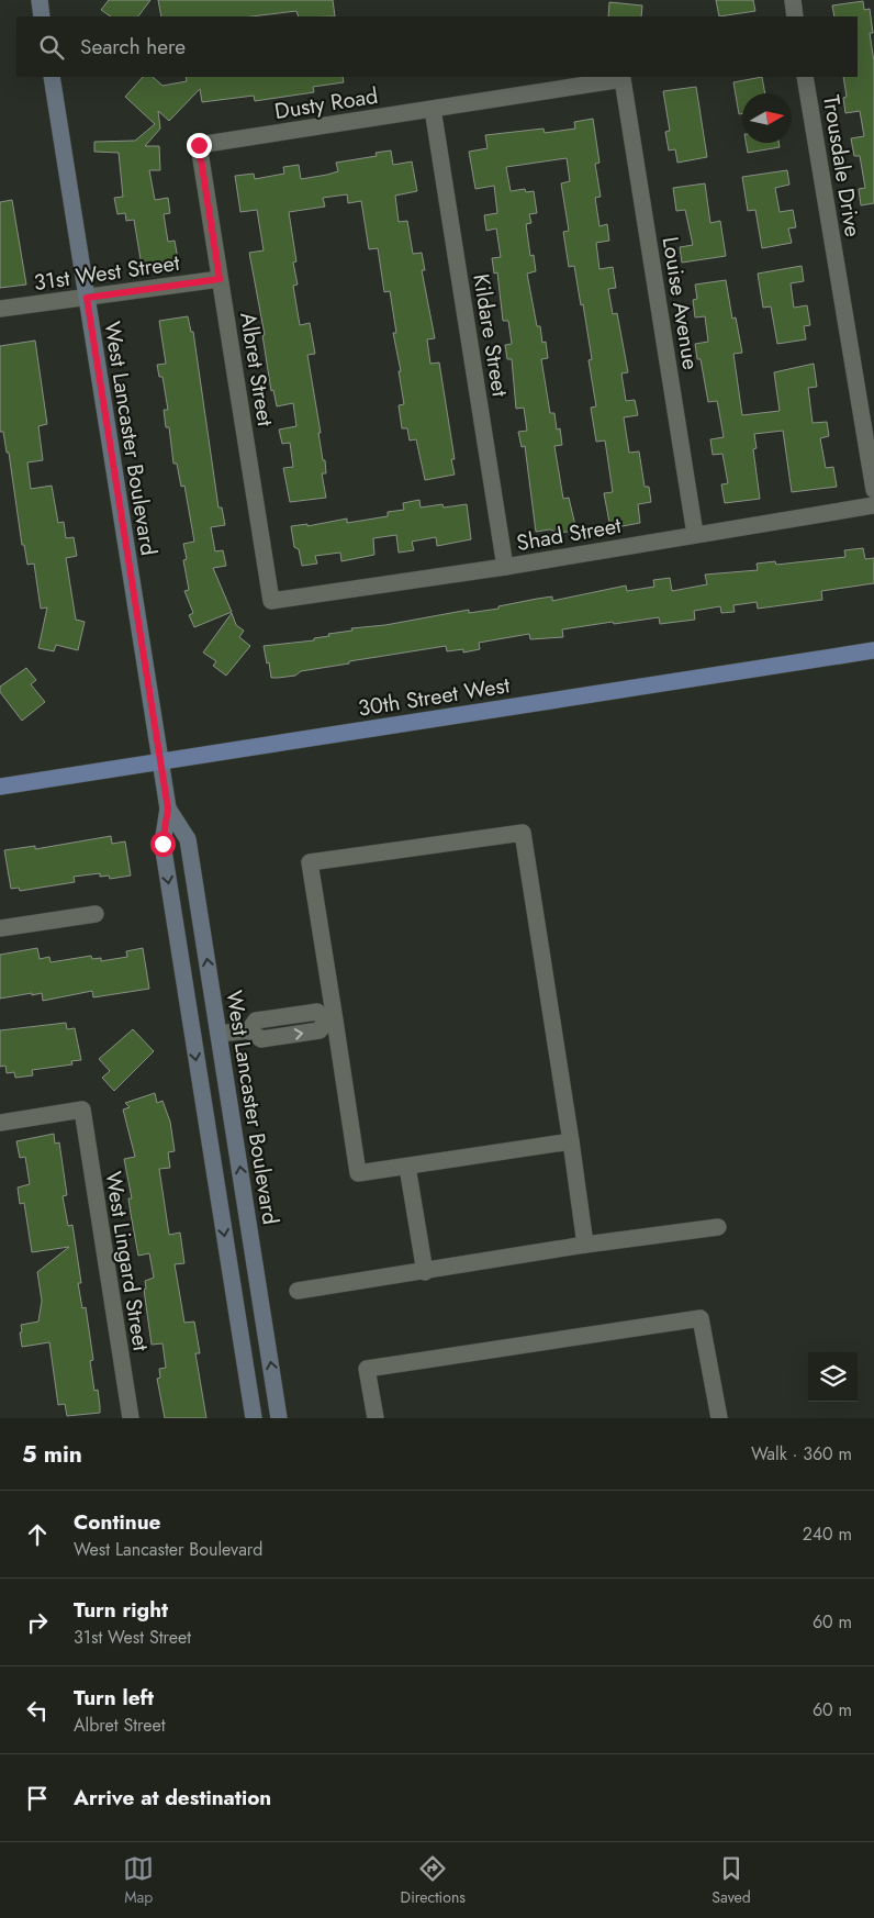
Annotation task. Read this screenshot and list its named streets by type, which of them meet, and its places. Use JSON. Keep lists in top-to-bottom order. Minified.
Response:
{"streets":{"main road":["30th Street West"],"street":["Dusty Road","Trousdale Drive","31st West Street","Louise Avenue","Kildare Street","Albret Street","West Lancaster Boulevard","Shad Street","West Lingard Street"]},"crossings":[["Dusty Road","Louise Avenue"],["Dusty Road","Kildare Street"],["Dusty Road","Albret Street"],["31st West Street","Albret Street"],["31st West Street","West Lancaster Boulevard"],["Louise Avenue","Shad Street"],["Kildare Street","Shad Street"],["Albret Street","Shad Street"],["West Lancaster Boulevard","30th Street West"]],"north":"right","page":{"search":"Search here","heading":["5 min","Walk · 360 m"],"list":[["Continue","West Lancaster Boulevard","240 m"],["Turn right","31st West Street","60 m"],["Turn left","Albret Street","60 m"],"Arrive at destination"],"nav":["Map","Directions","Saved"]}}
